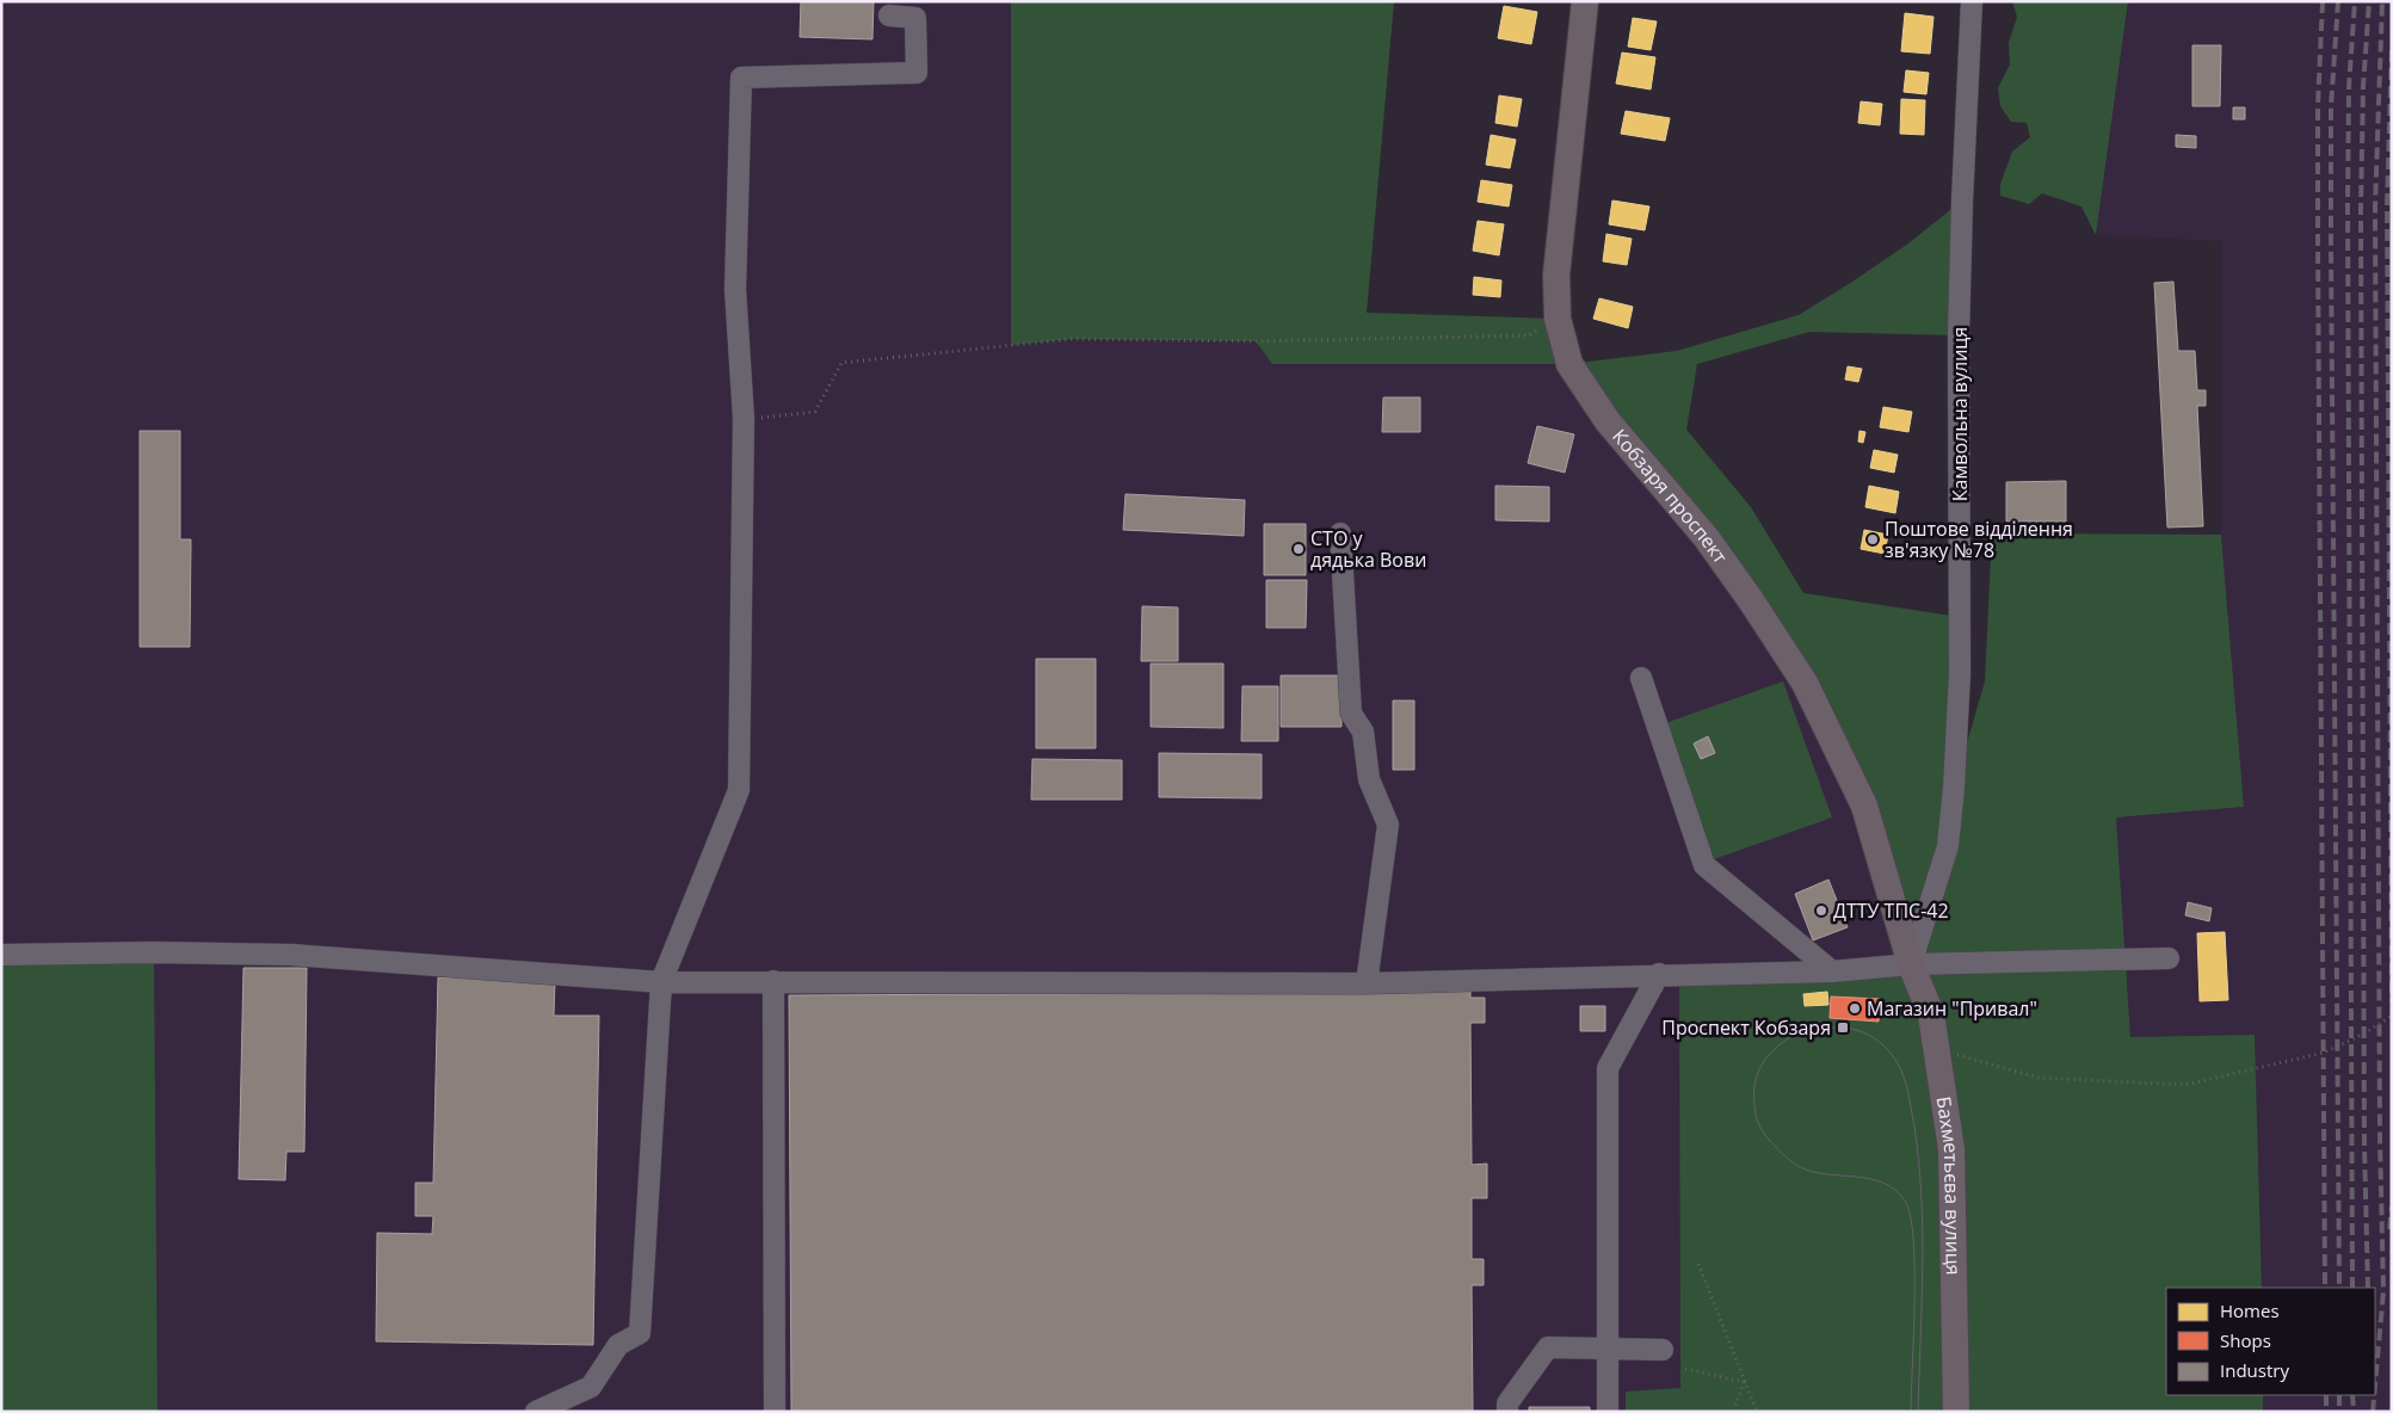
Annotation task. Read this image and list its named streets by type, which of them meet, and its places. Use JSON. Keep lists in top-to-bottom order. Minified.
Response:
{"streets":{"main road":["Кобзаря проспект","Бахметьєва вулиця"],"street":["Камвольна вулиця"]},"crossings":[["Камвольна вулиця","Кобзаря проспект"],["Камвольна вулиця","Бахметьєва вулиця"],["Кобзаря проспект","Бахметьєва вулиця"]],"places":{"other":["Поштове відділення зв'язку №78","СТО у дядька Вови","ДТТУ ТПС-42","Магазин \"Привал\""],"transit":["Проспект Кобзаря"]},"legend":["Homes","Shops","Industry"]}
